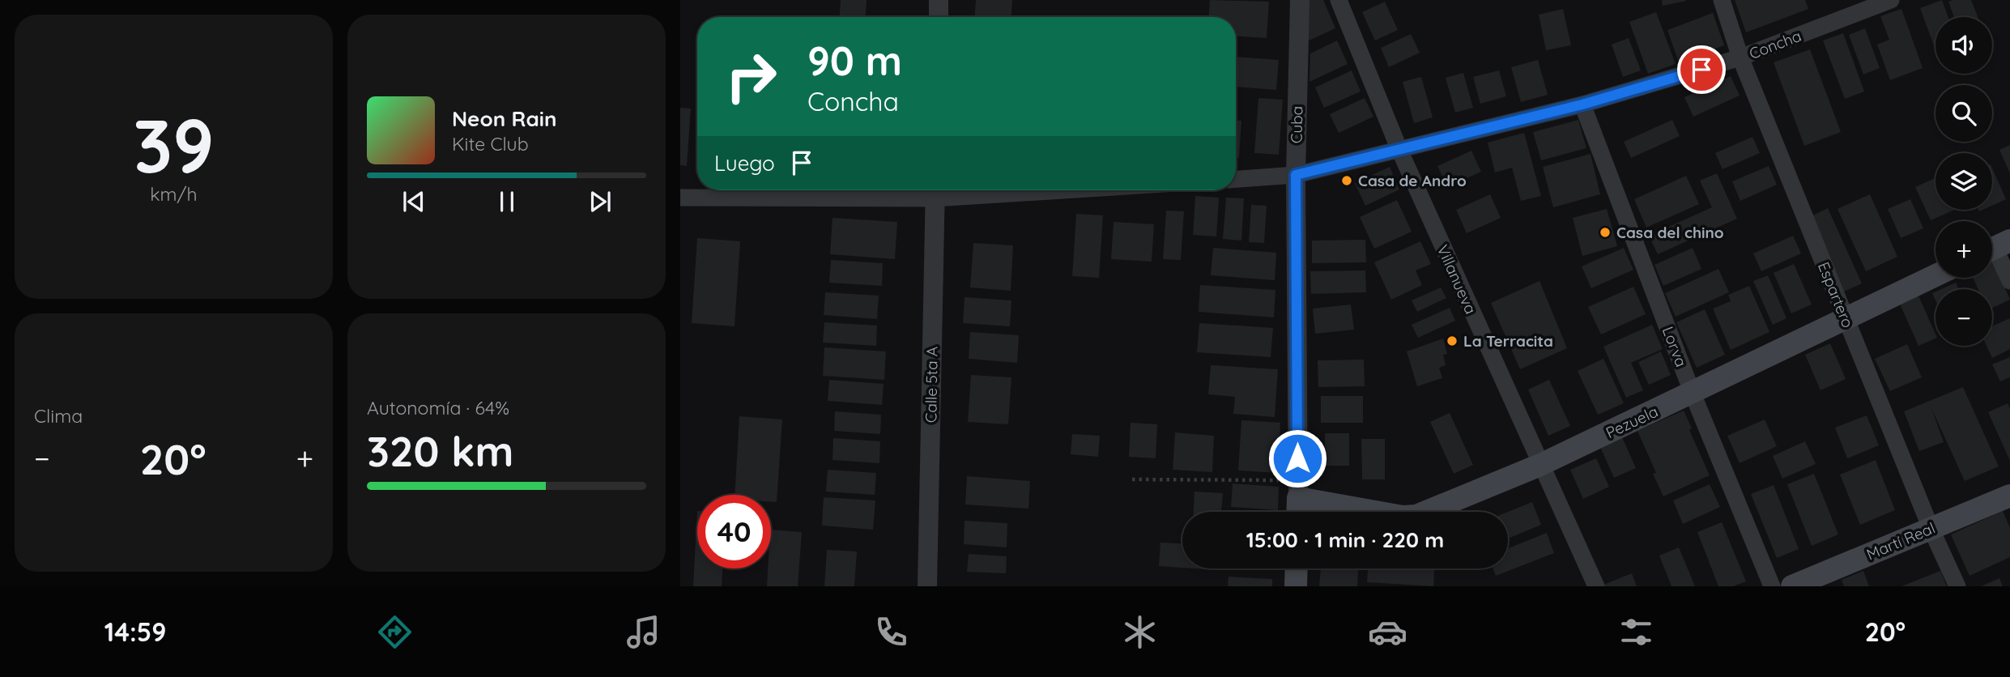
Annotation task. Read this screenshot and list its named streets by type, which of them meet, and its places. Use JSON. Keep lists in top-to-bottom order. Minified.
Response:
{"streets":{"main road":["Cuba","Pezuela","Martí Real"],"street":["Concha","Villanueva","Espartero","Lorva","Calle 5ta A"]},"crossings":[["Concha","Cuba"],["Concha","Villanueva"],["Concha","Espartero"],["Concha","Lorva"],["Cuba","Pezuela"],["Villanueva","Pezuela"],["Espartero","Pezuela"],["Espartero","Martí Real"],["Lorva","Pezuela"]],"places":["Casa de Andro","Casa del chino","La Terracita"],"page":{"tile":[["39","km/h"],"Clima",["Autonomía · 64%","320 km"]],"map_buttons":["+","−"],"turn":["90 m","Concha"],"song":["Neon Rain","Kite Club"],"then":"Luego","heat":["−","20°","+"],"limit":"40","trip":"15:00 · 1 min · 220 m","tabs":["14:59","20°"]}}
